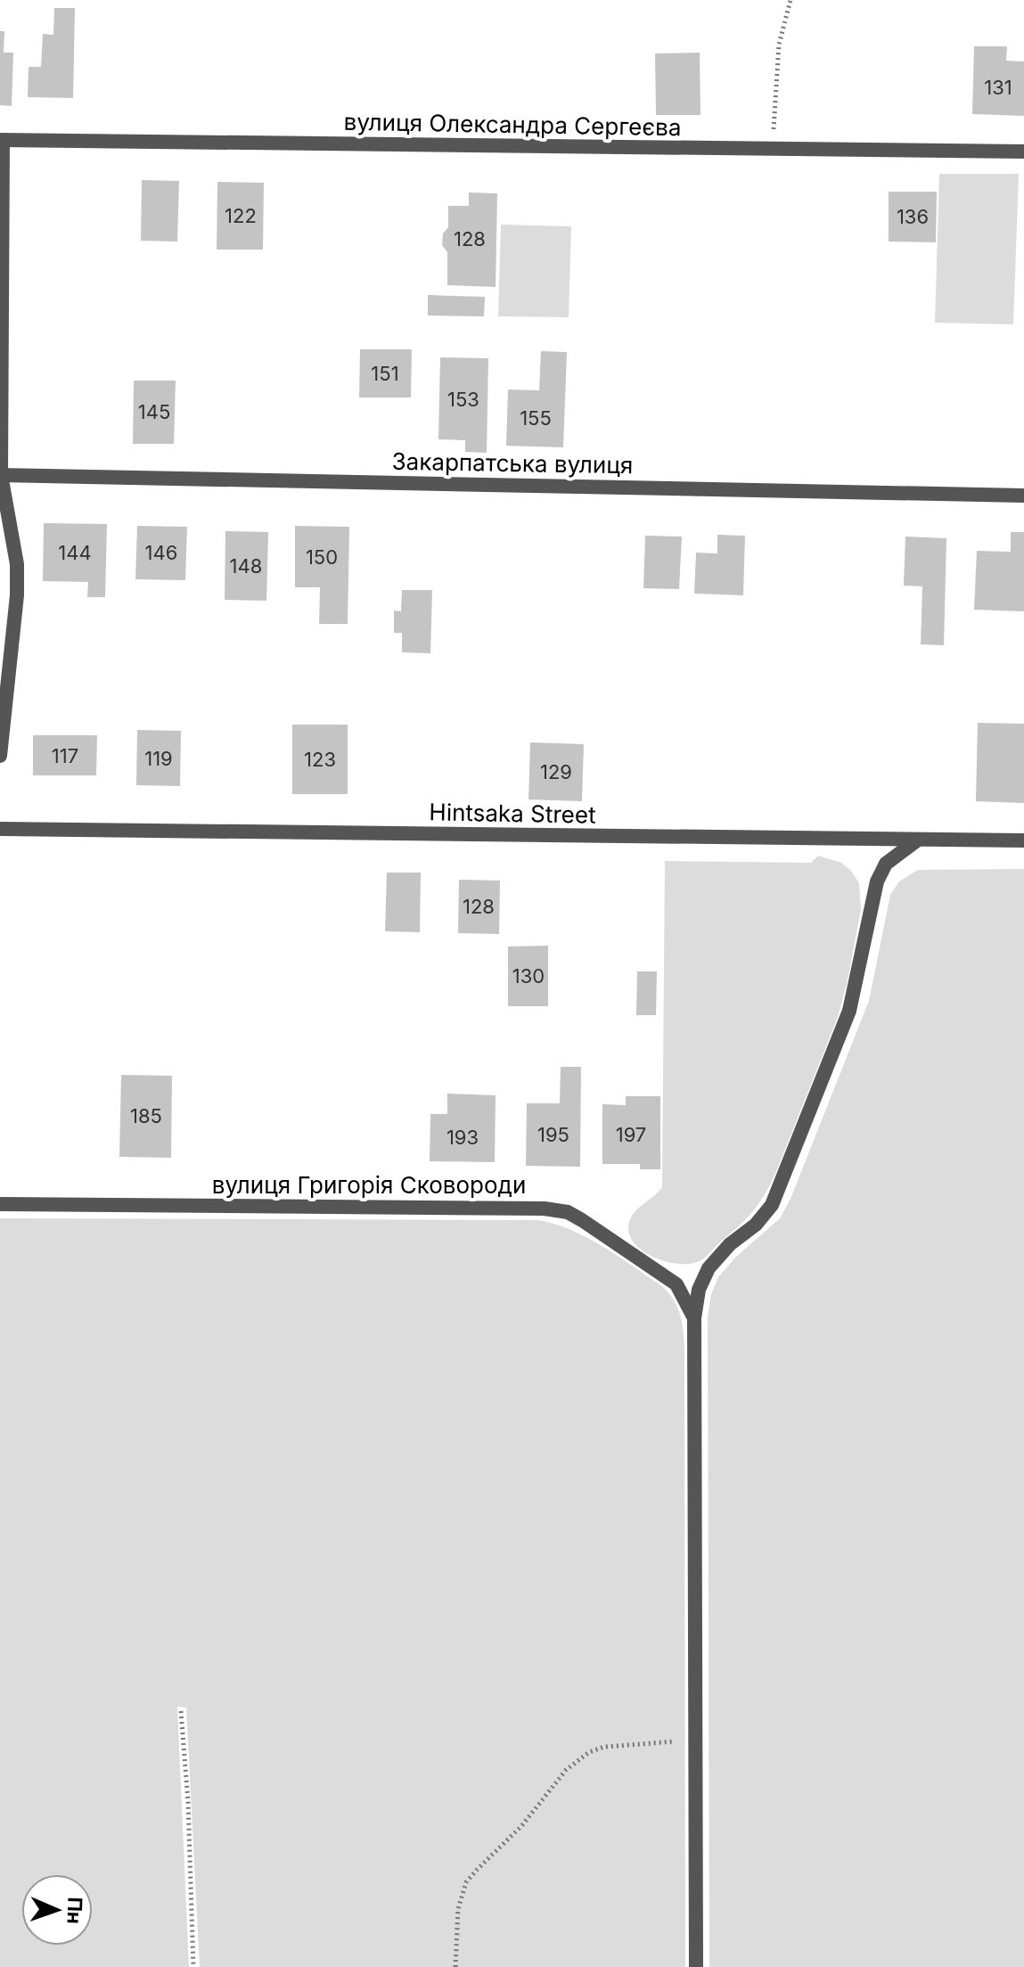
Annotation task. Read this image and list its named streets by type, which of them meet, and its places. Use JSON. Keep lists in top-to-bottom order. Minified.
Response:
{"streets":{"street":["вулиця Олександра Сергеєва","Закарпатська вулиця","Hintsaka Street","вулиця Григорія Сковороди"]},"house_numbers":["131","122","136","128","151","153","145","155","144","146","150","148","117","119","123","129","128","130","185","195","197","193"],"north":"right"}
